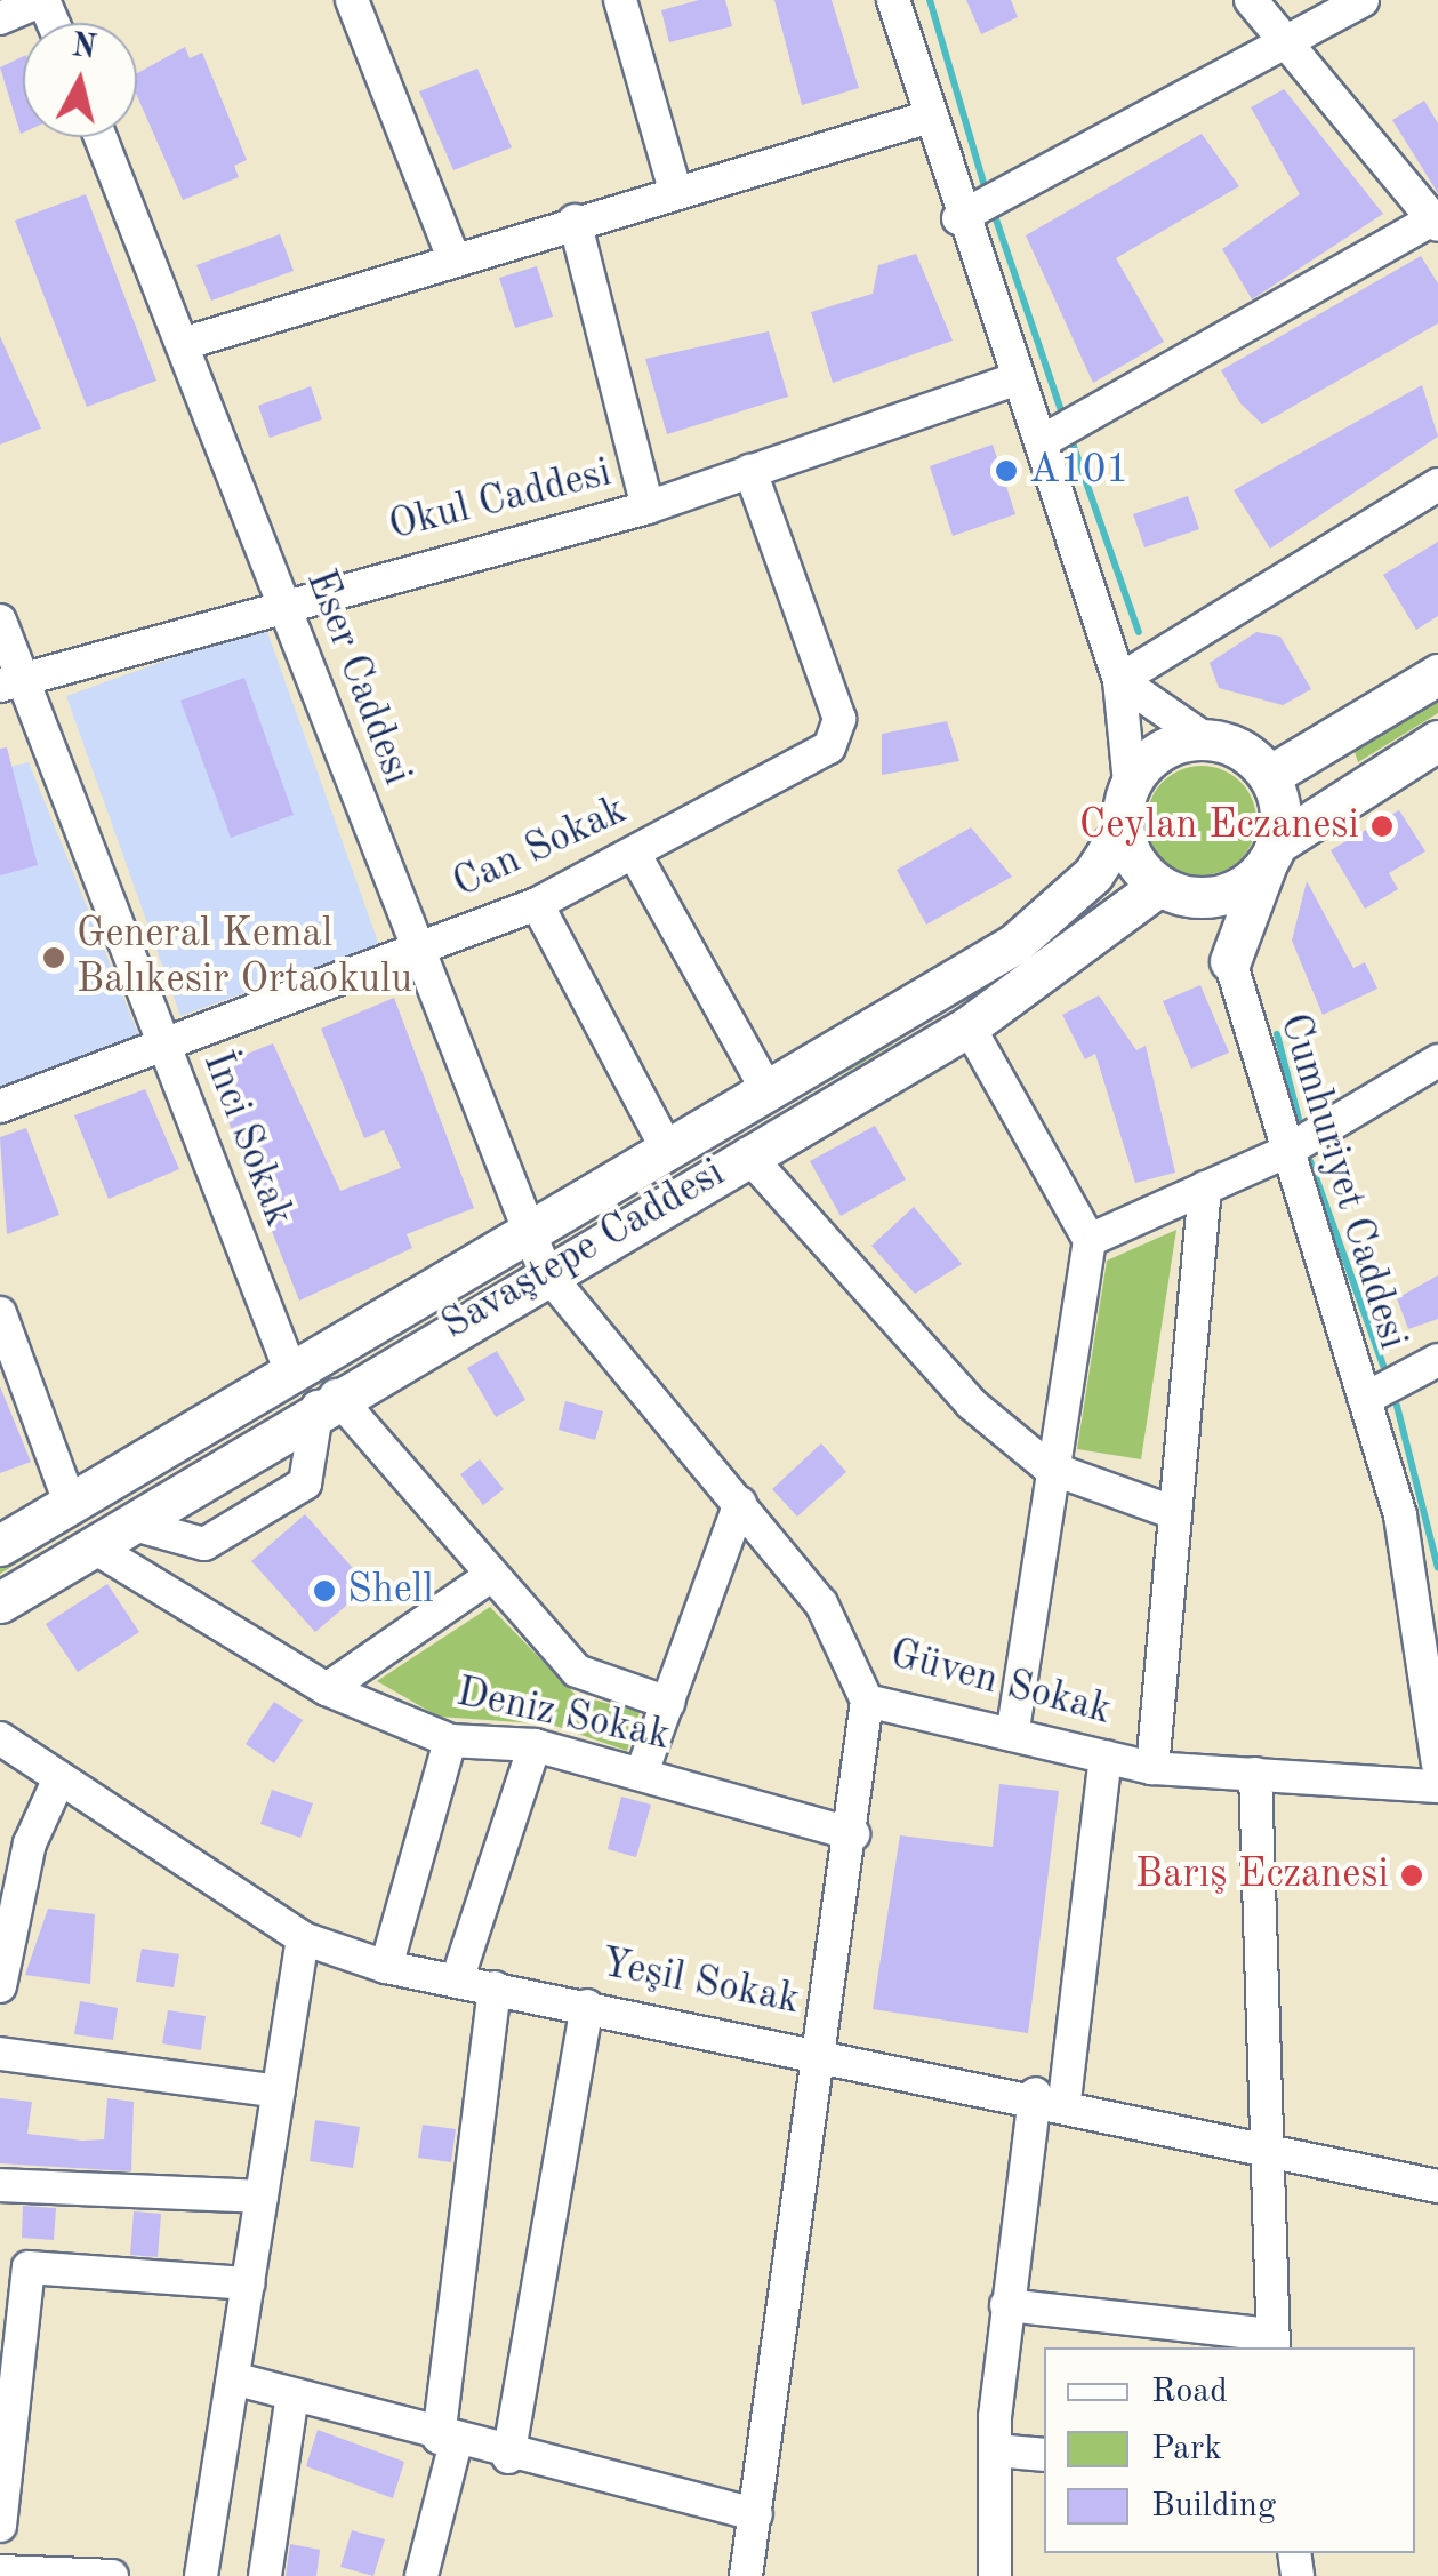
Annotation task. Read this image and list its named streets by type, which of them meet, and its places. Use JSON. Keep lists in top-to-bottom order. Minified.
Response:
{"streets":{"main road":["Savaştepe Caddesi"],"street":["Okul Caddesi","Eser Caddesi","Can Sokak","İnci Sokak","Cumhuriyet Caddesi","Güven Sokak","Deniz Sokak","Yeşil Sokak"]},"crossings":[["Okul Caddesi","Eser Caddesi"],["Okul Caddesi","Can Sokak"],["Okul Caddesi","İnci Sokak"],["Eser Caddesi","Can Sokak"],["Eser Caddesi","Savaştepe Caddesi"],["Eser Caddesi","Güven Sokak"],["Can Sokak","İnci Sokak"],["İnci Sokak","Savaştepe Caddesi"],["Savaştepe Caddesi","Güven Sokak"],["Savaştepe Caddesi","Deniz Sokak"]],"places":["A101","Ceylan Eczanesi","General Kemal Balıkesir Ortaokulu","Shell","Barış Eczanesi"],"legend":["Road","Park","Building"],"north":"top"}
